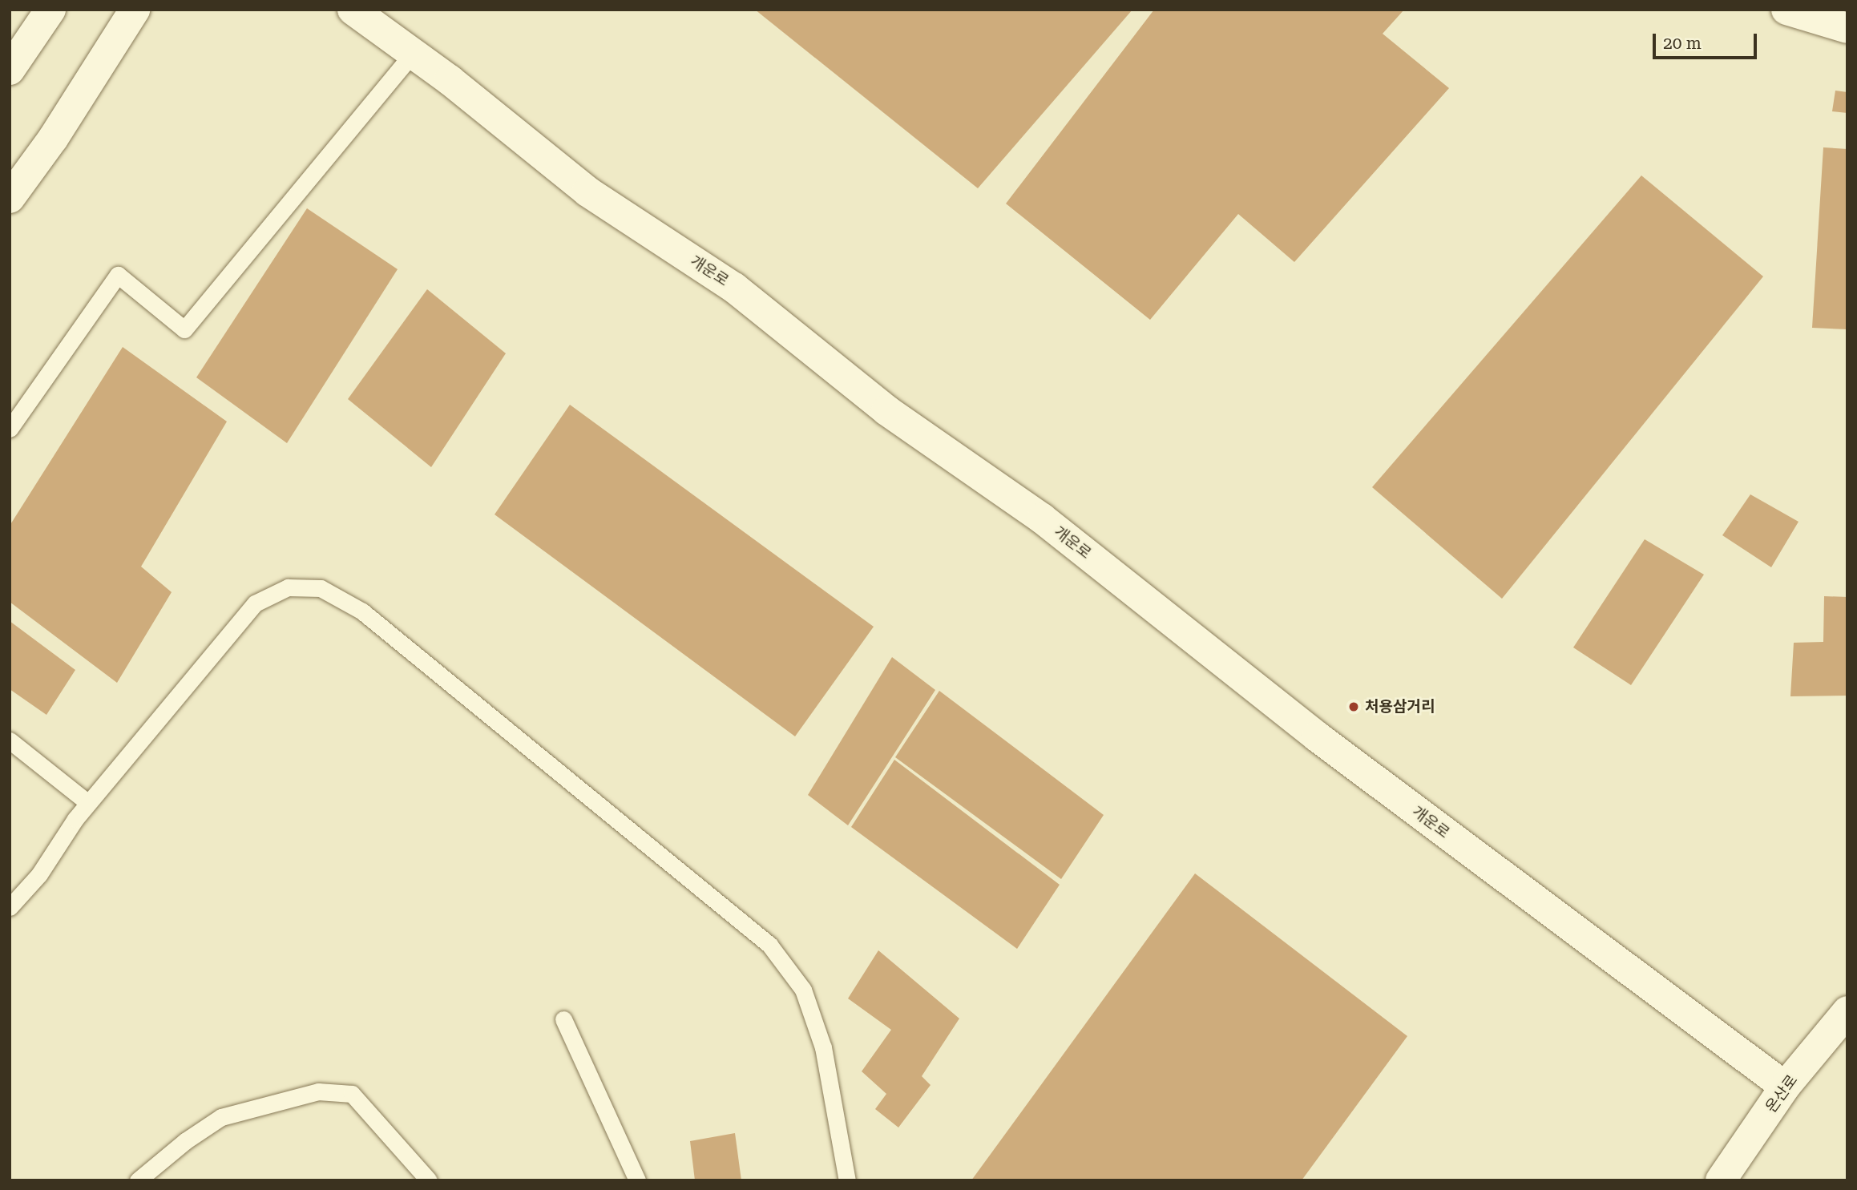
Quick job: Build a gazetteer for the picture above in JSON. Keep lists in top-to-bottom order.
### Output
{
  "streets": {
    "main road": ["개운로", "온산로"]
  },
  "crossings": [
    ["개운로", "온산로"]
  ],
  "places": ["처용삼거리"],
  "scale_bar": "20 m"
}
